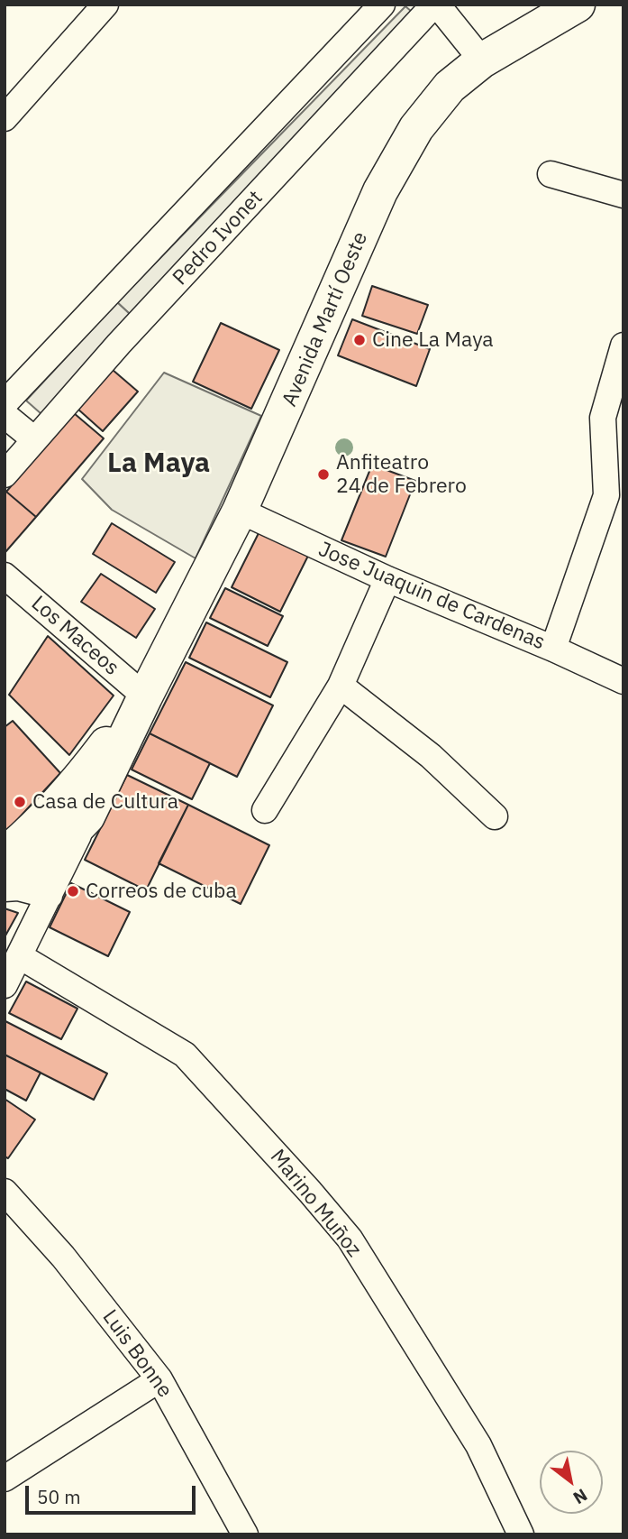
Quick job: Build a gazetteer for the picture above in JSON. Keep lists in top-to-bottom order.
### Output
{
  "streets": {
    "highway": ["Avenida Martí Oeste"],
    "street": [
      "Pedro Ivonet",
      "Jose Juaquin de Cardenas",
      "Los Maceos",
      "Marino Muñoz",
      "Luis Bonne"
    ]
  },
  "crossings": [
    ["Avenida Martí Oeste", "Jose Juaquin de Cardenas"],
    ["Avenida Martí Oeste", "Los Maceos"]
  ],
  "districts": ["La Maya"],
  "places": [
    "Cine La Maya",
    "Anfiteatro 24 de Febrero",
    "Casa de Cultura",
    "Correos de cuba"
  ],
  "scale_bar": "50 m",
  "north": "bottom right"
}
